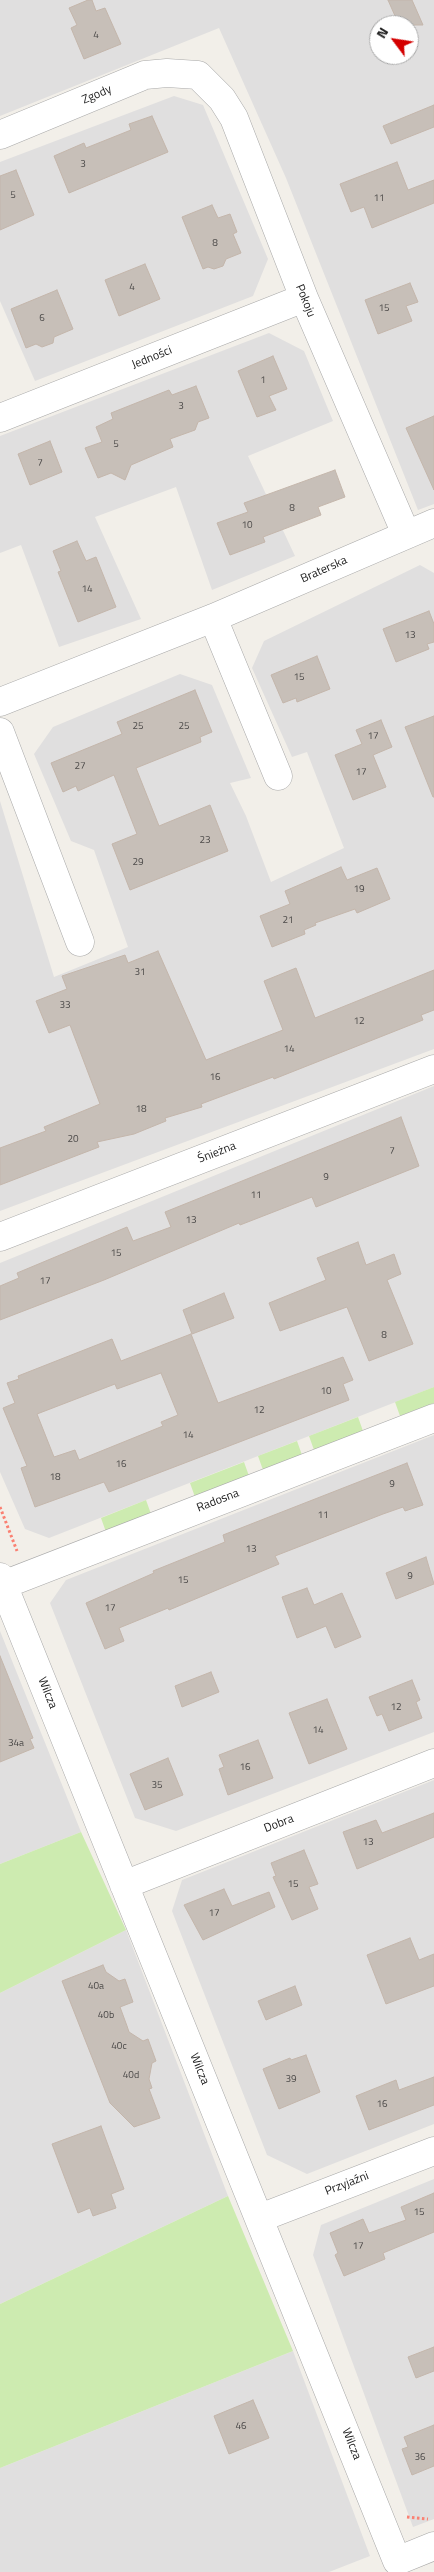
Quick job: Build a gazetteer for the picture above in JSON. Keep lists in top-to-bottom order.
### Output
{
  "streets": {
    "street": [
      "Zgody",
      "Pokoju",
      "Jedności",
      "Braterska",
      "Śnieżna",
      "Radosna",
      "Wilcza",
      "Dobra",
      "Przyjaźni"
    ]
  },
  "crossings": [
    ["Zgody", "Pokoju"],
    ["Pokoju", "Jedności"],
    ["Pokoju", "Braterska"],
    ["Radosna", "Wilcza"],
    ["Wilcza", "Dobra"],
    ["Wilcza", "Przyjaźni"]
  ],
  "house_numbers": [
    "4",
    "3",
    "5",
    "11",
    "8",
    "4",
    "15",
    "6",
    "1",
    "3",
    "5",
    "7",
    "8",
    "10",
    "14",
    "13",
    "15",
    "25",
    "25",
    "17",
    "27",
    "17",
    "23",
    "29",
    "19",
    "21",
    "31",
    "33",
    "12",
    "14",
    "16",
    "18",
    "20",
    "7",
    "9",
    "11",
    "13",
    "15",
    "17",
    "8",
    "10",
    "12",
    "14",
    "16",
    "18",
    "9",
    "11",
    "13",
    "9",
    "15",
    "17",
    "12",
    "14",
    "34a",
    "16",
    "35",
    "13",
    "15",
    "17",
    "40a",
    "40b",
    "40c",
    "40d",
    "39",
    "16",
    "15",
    "17",
    "46",
    "36"
  ],
  "north": "top left"
}
